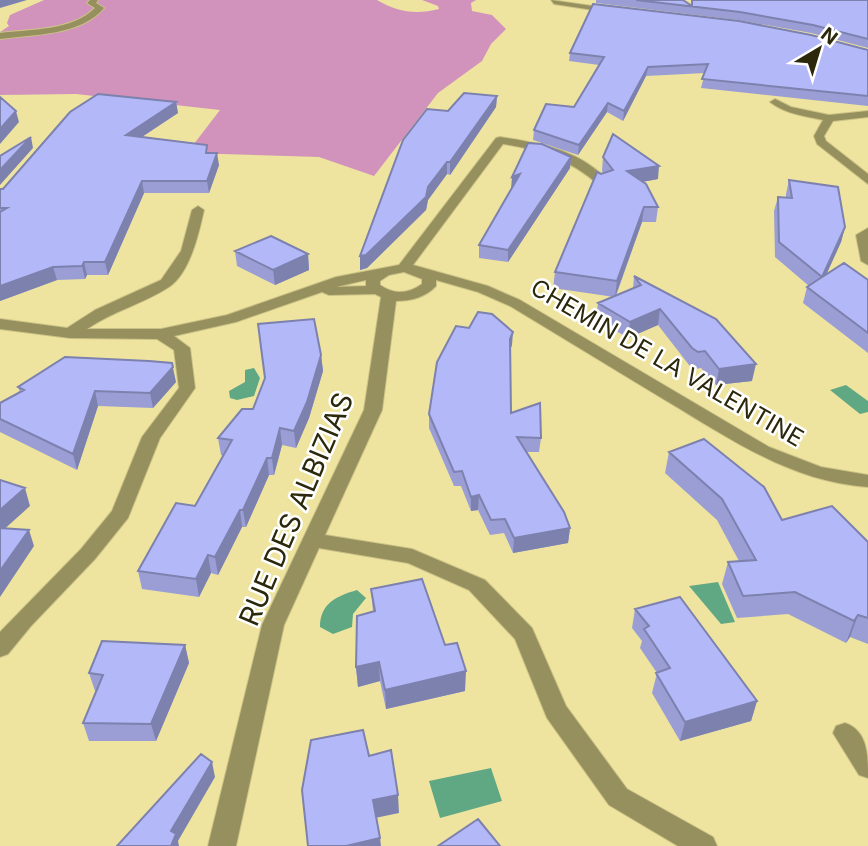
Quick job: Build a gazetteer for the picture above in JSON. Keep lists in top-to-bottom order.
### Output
{
  "streets": {
    "street": ["CHEMIN DE LA VALENTINE", "RUE DES ALBIZIAS"]
  },
  "north": "top right"
}
